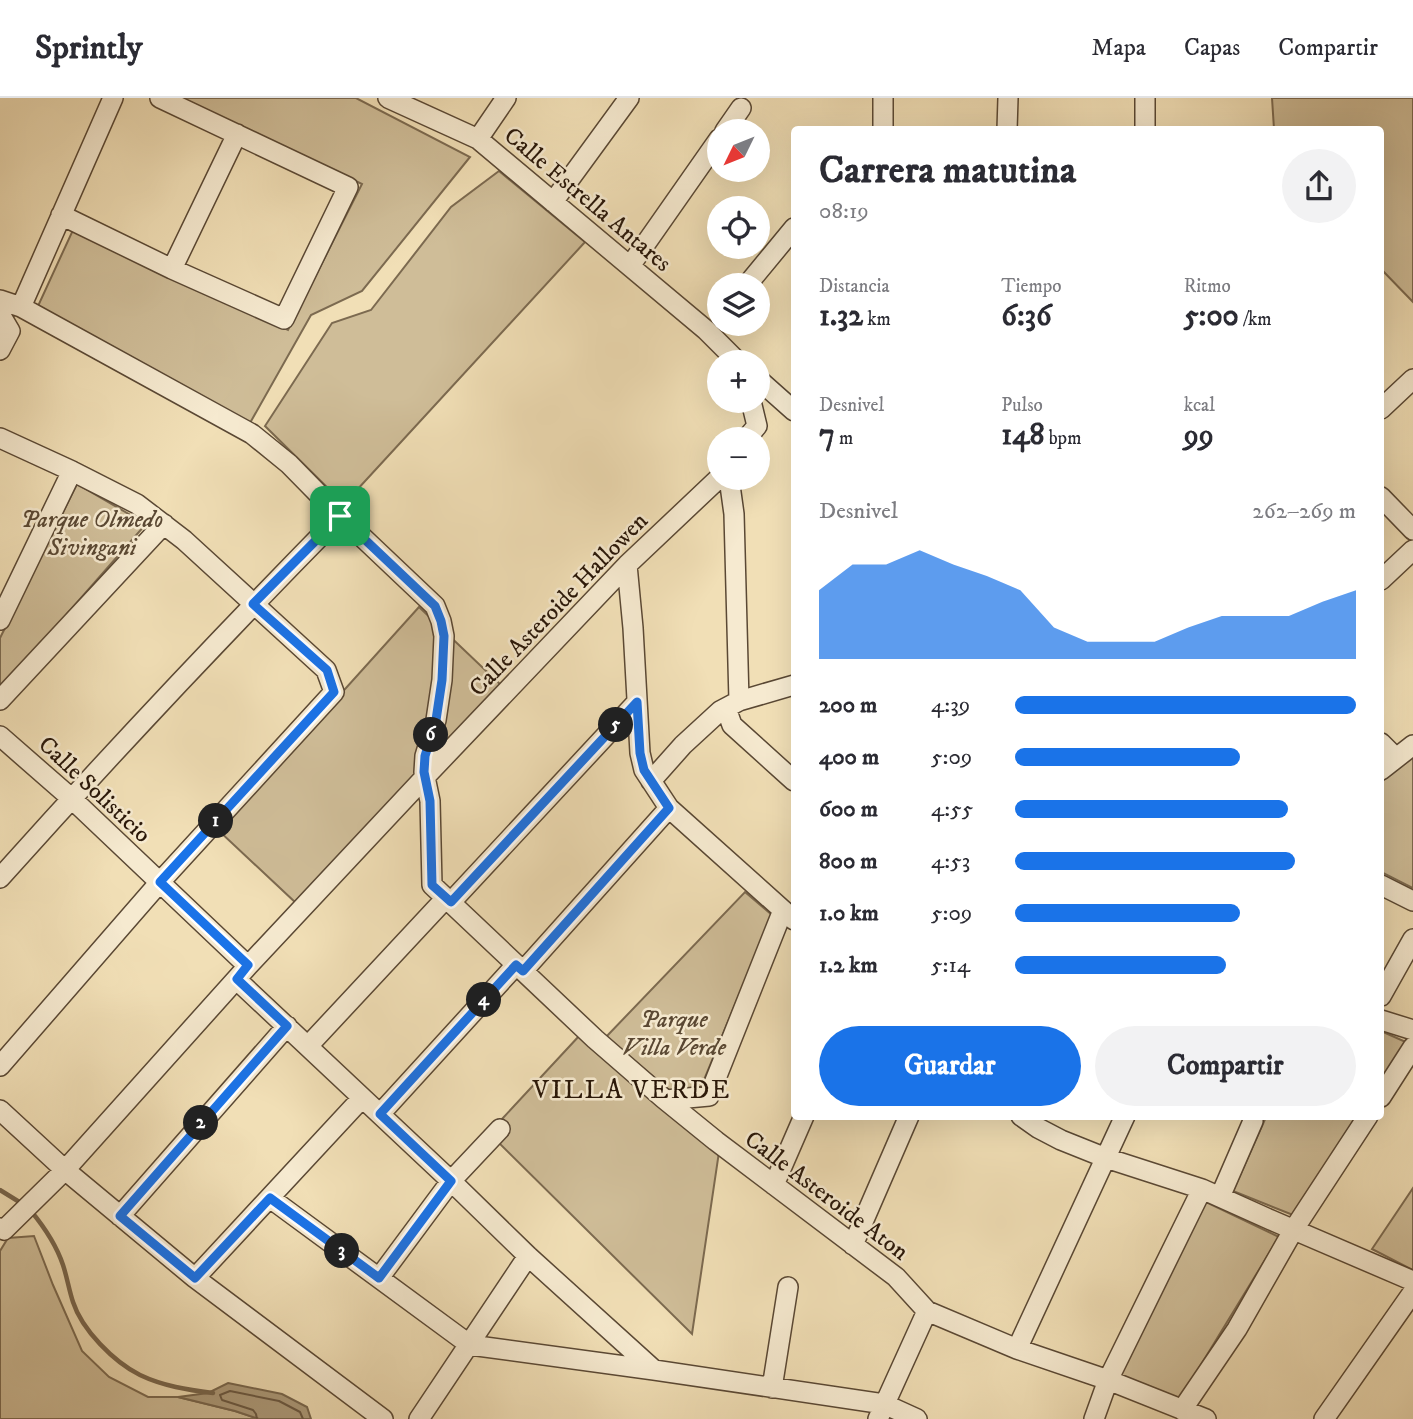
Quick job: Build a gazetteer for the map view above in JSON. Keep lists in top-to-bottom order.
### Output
{
  "streets": {
    "street": [
      "Calle Estrella Antares",
      "Calle Asteroide Hallowen",
      "Calle Solisticio",
      "Calle Asteroide Aton"
    ]
  },
  "crossings": [
    ["Calle Asteroide Hallowen", "Calle Solisticio"],
    ["Calle Asteroide Hallowen", "Calle Asteroide Aton"]
  ],
  "districts": ["VILLA VERDE"],
  "parks": ["Parque Olmedo Sivingani", "Parque Villa Verde"],
  "north": "bottom left",
  "page": {
    "header": "Sprintly",
    "nav": ["Mapa", "Capas", "Compartir"],
    "map_buttons": ["+", "−"],
    "heading": ["Carrera matutina", "08:19"],
    "stats": [
      ["Distancia", "1.32 km"],
      ["Tiempo", "6:36"],
      ["Ritmo", "5:00 /km"],
      ["Desnivel", "7 m"],
      ["Pulso", "148 bpm"],
      ["kcal", "99"]
    ],
    "chart": ["Desnivel", "262–269 m"],
    "list": [
      {
        "name": "200 m",
        "note": "4:39"
      },
      {
        "name": "400 m",
        "note": "5:09"
      },
      {
        "name": "600 m",
        "note": "4:55"
      },
      {
        "name": "800 m",
        "note": "4:53"
      },
      {
        "name": "1.0 km",
        "note": "5:09"
      },
      {
        "name": "1.2 km",
        "note": "5:14"
      }
    ],
    "pins": [
      "5",
      "6",
      "1",
      "4",
      "2",
      "3"
    ],
    "buttons": ["Guardar", "Compartir"]
  }
}
